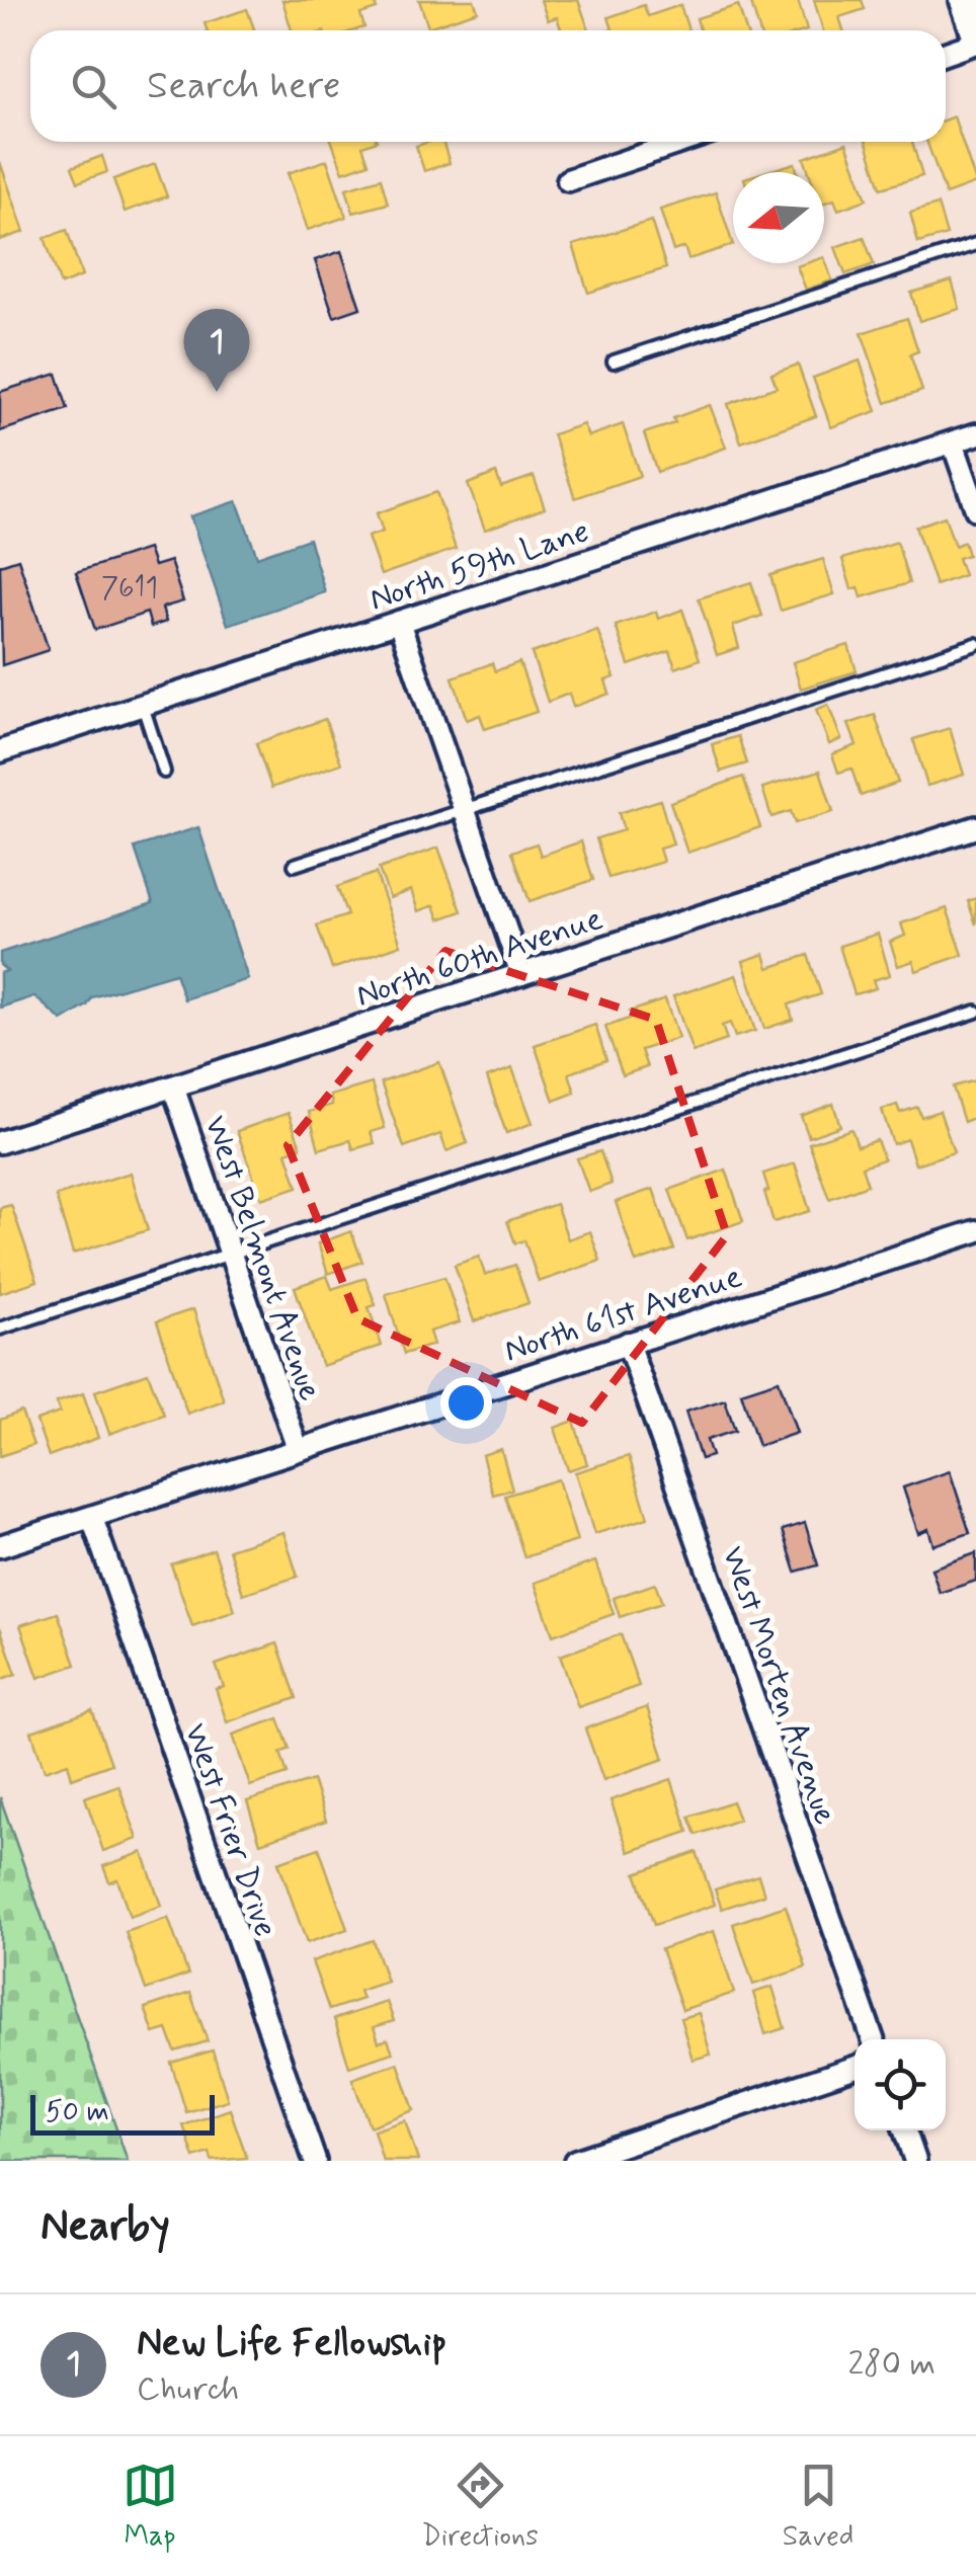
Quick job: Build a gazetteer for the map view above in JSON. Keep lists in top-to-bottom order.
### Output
{
  "streets": {
    "street": [
      "North 59th Lane",
      "North 60th Avenue",
      "West Belmont Avenue",
      "North 61st Avenue",
      "West Morten Avenue",
      "West Frier Drive"
    ]
  },
  "crossings": [
    ["North 60th Avenue", "West Belmont Avenue"],
    ["West Belmont Avenue", "North 61st Avenue"],
    ["North 61st Avenue", "West Morten Avenue"],
    ["North 61st Avenue", "West Frier Drive"]
  ],
  "house_numbers": ["7611"],
  "scale_bar": "50 m",
  "north": "left",
  "page": {
    "search": "Search here",
    "pins": "1",
    "scale": "50 m",
    "heading": "Nearby",
    "list": [
      {
        "mark": "1",
        "name": "New Life Fellowship",
        "note": "Church",
        "value": "280 m"
      }
    ],
    "nav": ["Map", "Directions", "Saved"]
  }
}
